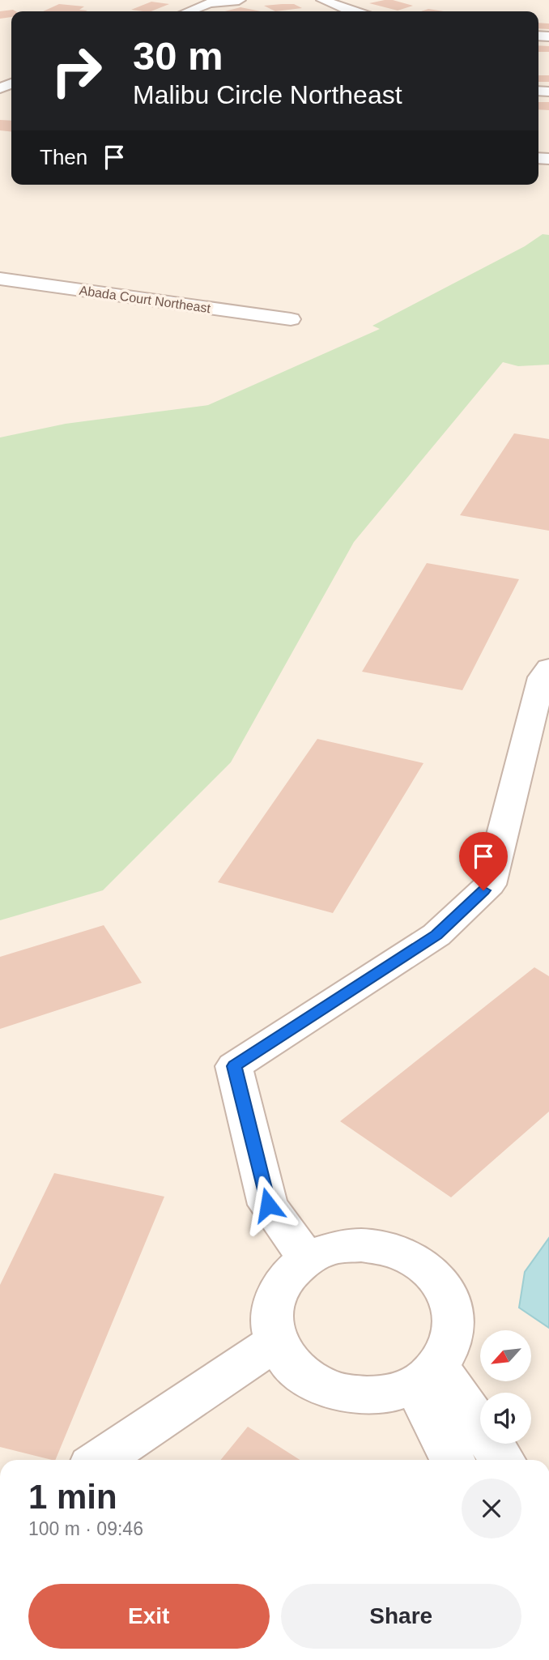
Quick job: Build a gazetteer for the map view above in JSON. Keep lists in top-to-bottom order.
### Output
{
  "streets": {
    "street": ["Abada Court Northeast"]
  },
  "north": "bottom left",
  "page": {
    "turn": ["30 m", "Malibu Circle Northeast"],
    "then": "Then",
    "heading": ["1 min", "100 m · 09:46"],
    "buttons": ["Exit", "Share"]
  }
}
